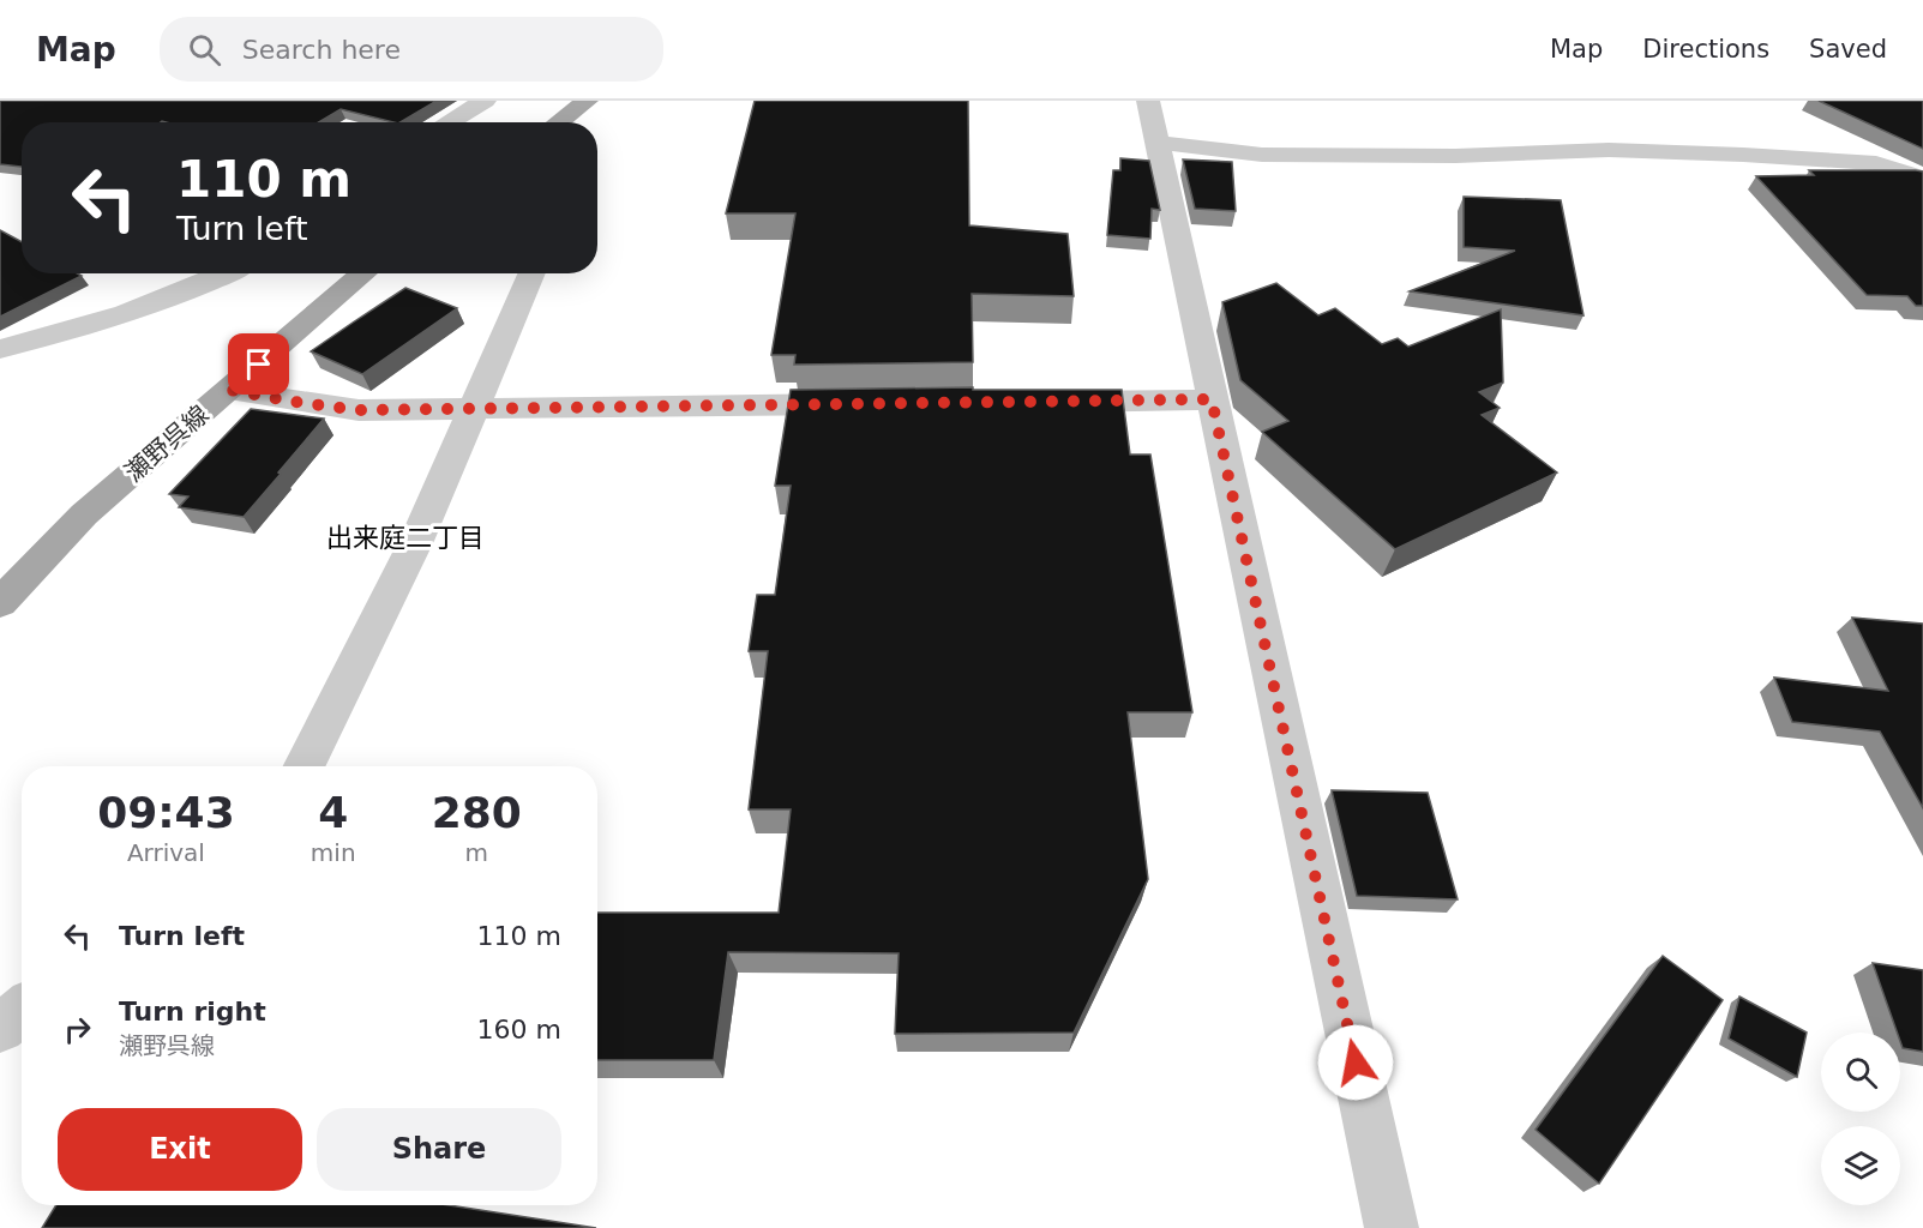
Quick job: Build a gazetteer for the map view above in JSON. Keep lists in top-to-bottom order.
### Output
{
  "streets": {
    "main road": ["瀬野呉線"]
  },
  "districts": ["出来庭二丁目"],
  "page": {
    "header": "Map",
    "search": "Search here",
    "nav": ["Map", "Directions", "Saved"],
    "turn": ["110 m", "Turn left"],
    "eta": [
      "09:43",
      "Arrival",
      "4",
      "min",
      "280",
      "m"
    ],
    "list": [
      {
        "name": "Turn left",
        "value": "110 m"
      },
      {
        "name": "Turn right",
        "note": "瀬野呉線",
        "value": "160 m"
      }
    ],
    "buttons": ["Exit", "Share"]
  }
}
